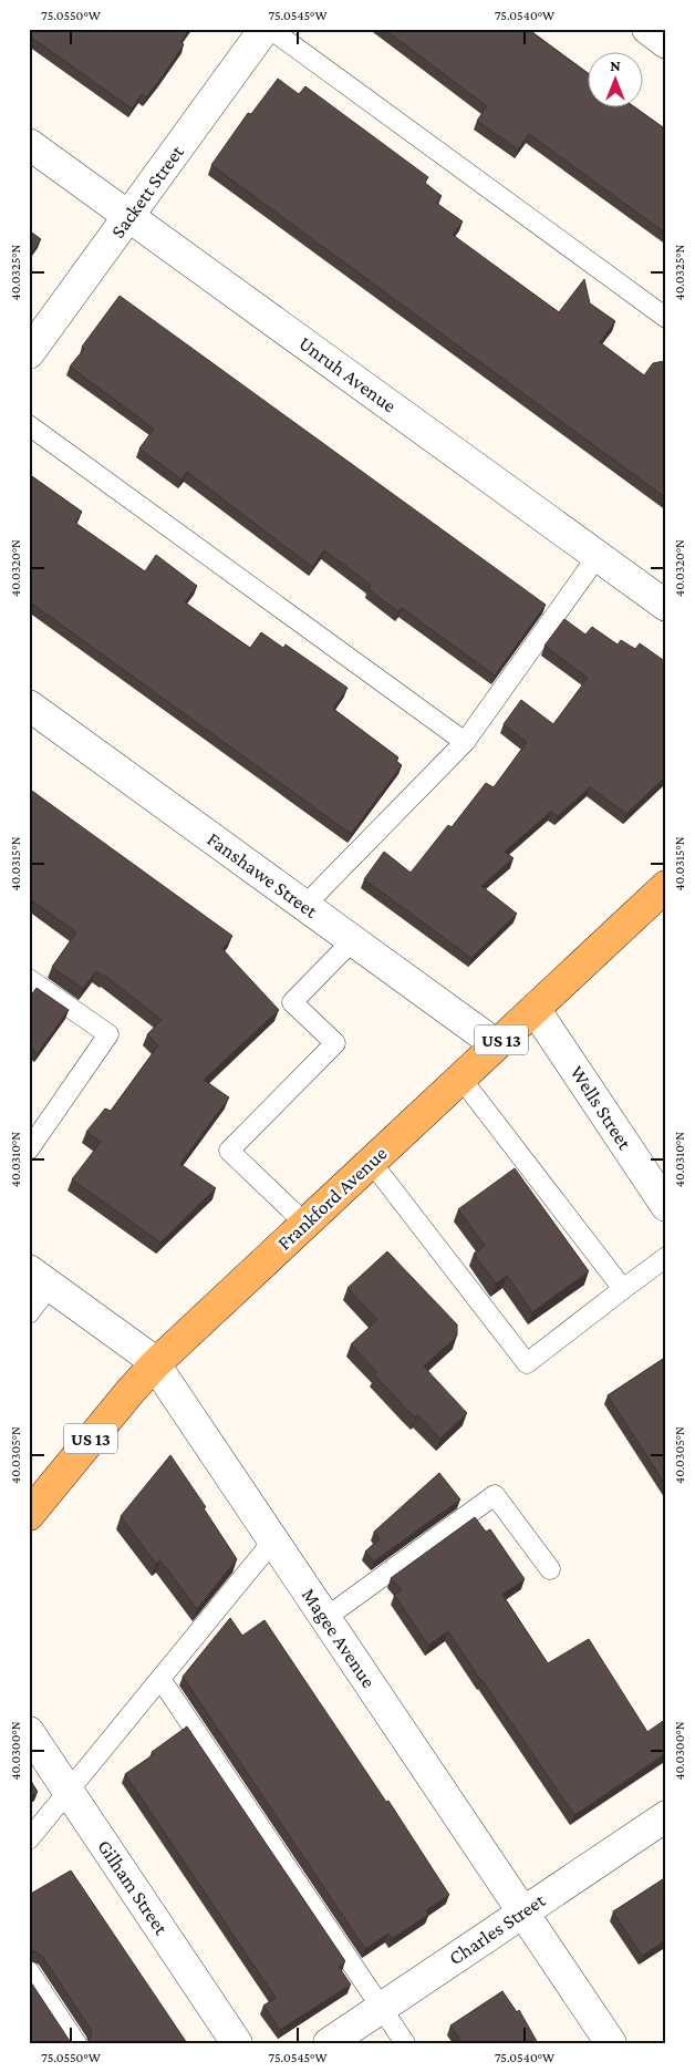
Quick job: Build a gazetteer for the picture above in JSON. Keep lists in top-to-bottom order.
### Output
{
  "streets": {
    "main road": ["US 13", "Frankford Avenue"],
    "street": [
      "Sackett Street",
      "Unruh Avenue",
      "Fanshawe Street",
      "Wells Street",
      "Magee Avenue",
      "Gilham Street",
      "Charles Street"
    ]
  },
  "crossings": [
    ["Sackett Street", "Unruh Avenue"],
    ["Fanshawe Street", "Frankford Avenue"],
    ["Wells Street", "Frankford Avenue"],
    ["Frankford Avenue", "Magee Avenue"],
    ["Magee Avenue", "Charles Street"]
  ],
  "north": "top",
  "coordinates": [
    "75.0550°W",
    "75.0545°W",
    "75.0540°W",
    "40.0325°N",
    "40.0320°N",
    "40.0315°N",
    "40.0310°N",
    "40.0305°N",
    "40.0300°N"
  ]
}
